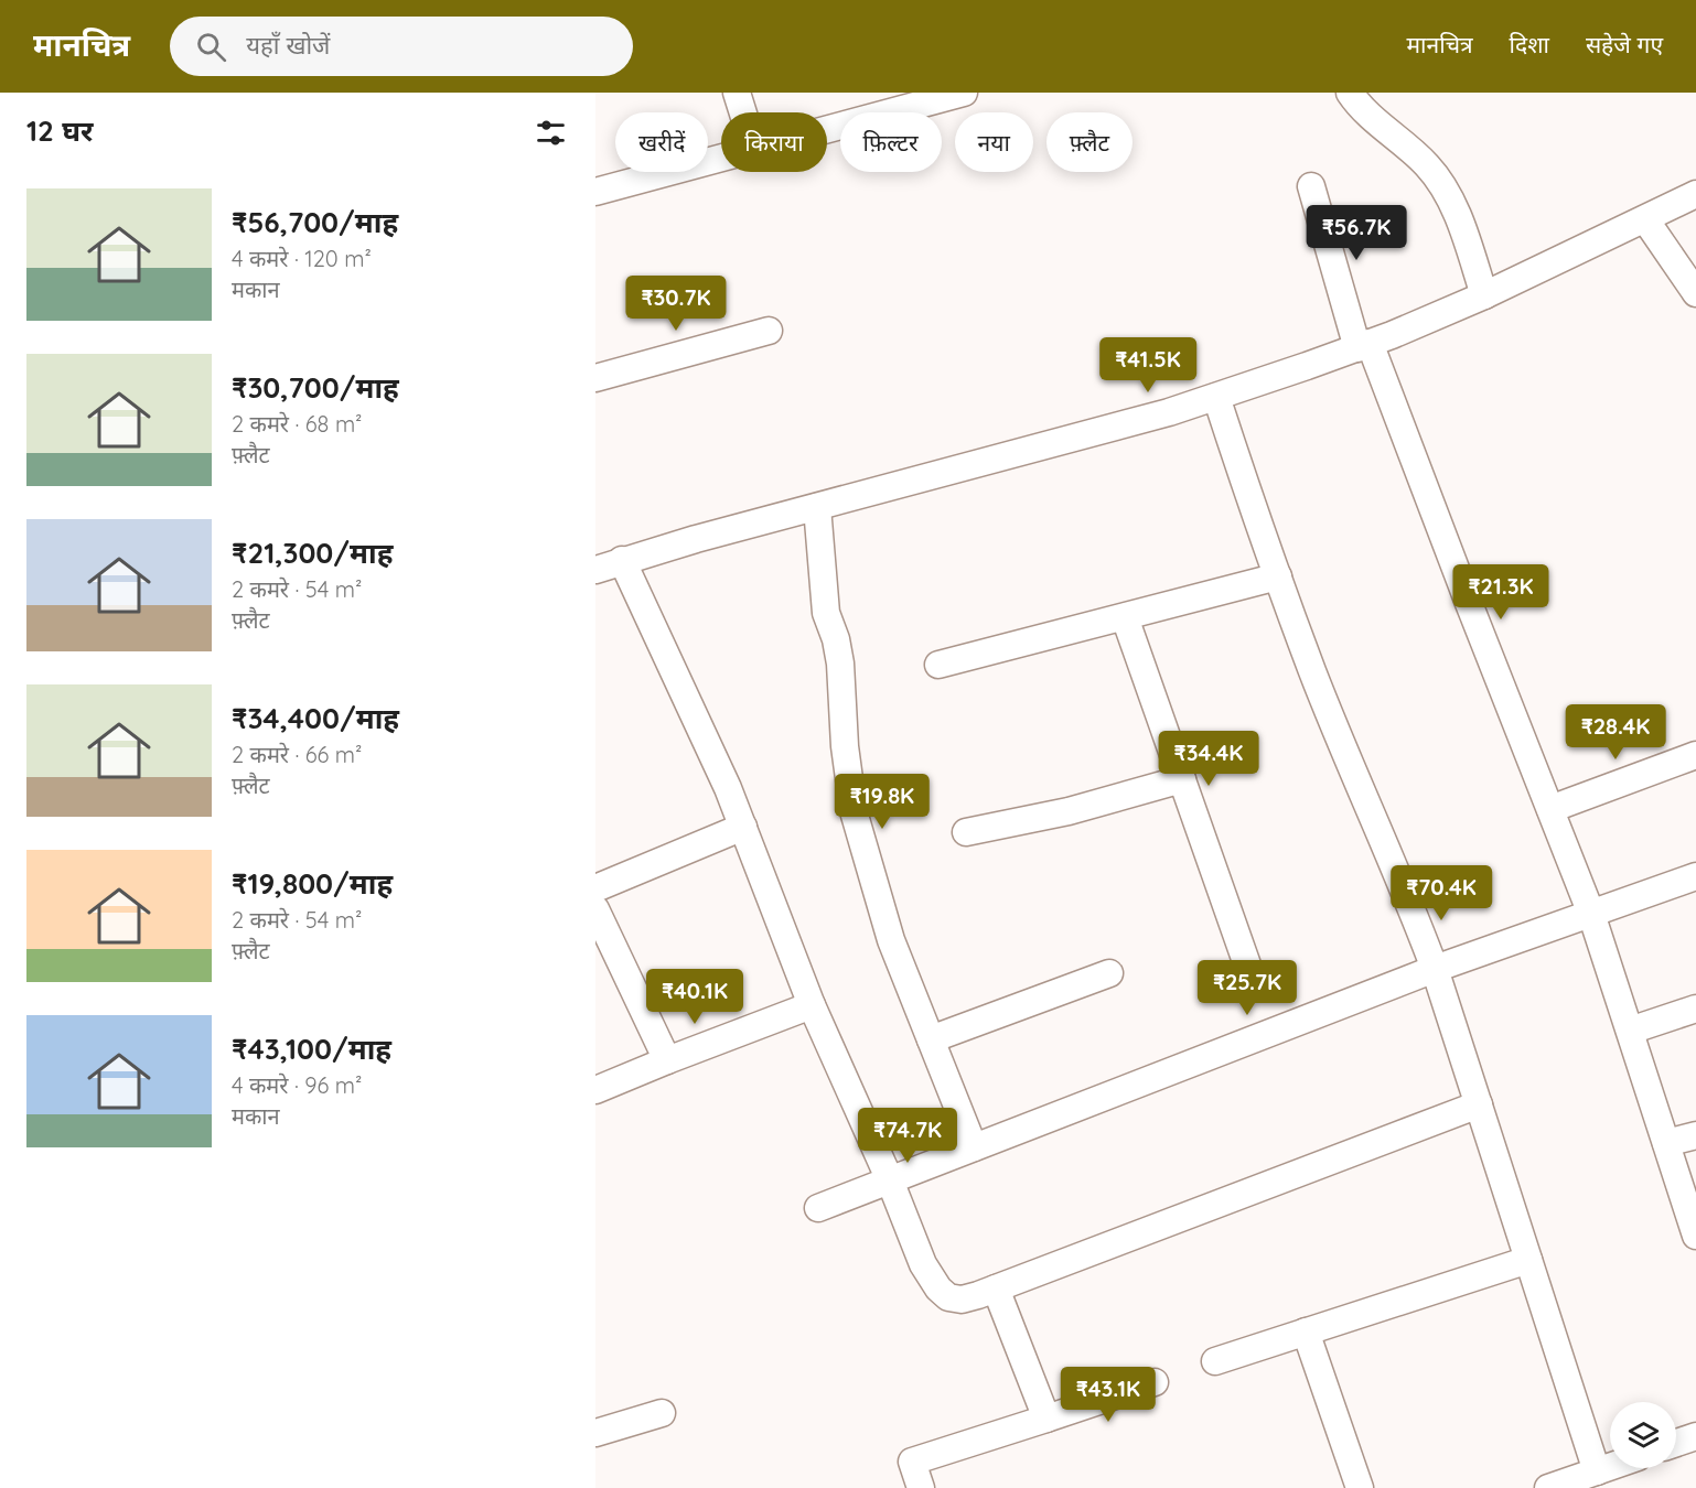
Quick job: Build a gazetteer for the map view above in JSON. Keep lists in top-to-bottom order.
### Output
{
  "page": {
    "header": "मानचित्र",
    "search": "यहाँ खोजें",
    "nav": ["मानचित्र", "दिशा", "सहेजे गए"],
    "heading": "12 घर",
    "chip": [
      "खरीदें",
      "किराया",
      "फ़िल्टर",
      "नया",
      "फ़्लैट"
    ],
    "list": [
      {
        "name": "₹56,700/माह",
        "note": "4 कमरे · 120 m² · मकान"
      },
      {
        "name": "₹30,700/माह",
        "note": "2 कमरे · 68 m² · फ़्लैट"
      },
      {
        "name": "₹21,300/माह",
        "note": "2 कमरे · 54 m² · फ़्लैट"
      },
      {
        "name": "₹34,400/माह",
        "note": "2 कमरे · 66 m² · फ़्लैट"
      },
      {
        "name": "₹19,800/माह",
        "note": "2 कमरे · 54 m² · फ़्लैट"
      },
      {
        "name": "₹43,100/माह",
        "note": "4 कमरे · 96 m² · मकान"
      }
    ],
    "price": [
      "₹56.7K",
      "₹30.7K",
      "₹41.5K",
      "₹21.3K",
      "₹28.4K",
      "₹34.4K",
      "₹19.8K",
      "₹70.4K",
      "₹25.7K",
      "₹40.1K",
      "₹74.7K",
      "₹43.1K"
    ]
  }
}
